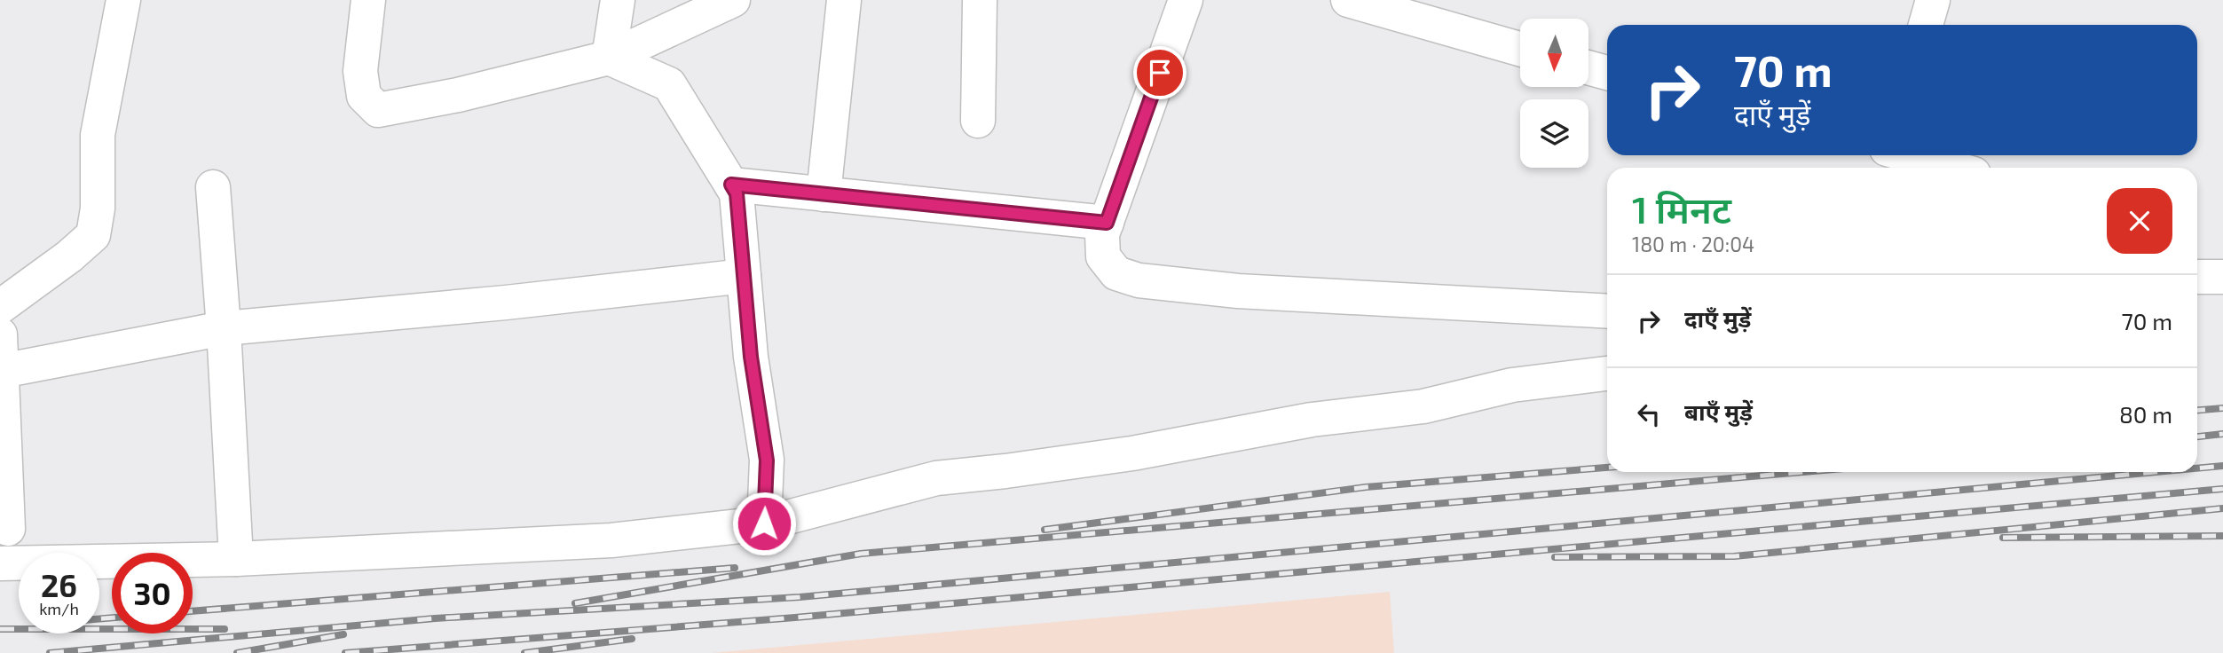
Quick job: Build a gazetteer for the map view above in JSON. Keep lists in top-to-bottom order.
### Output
{
  "north": "bottom",
  "page": {
    "turn": ["70 m", "दाएँ मुड़ें"],
    "heading": ["1 मिनट", "180 m · 20:04"],
    "list": [
      {
        "name": "दाएँ मुड़ें",
        "value": "70 m"
      },
      {
        "name": "बाएँ मुड़ें",
        "value": "80 m"
      }
    ],
    "speed": "26 km/h",
    "limit": "30"
  }
}
